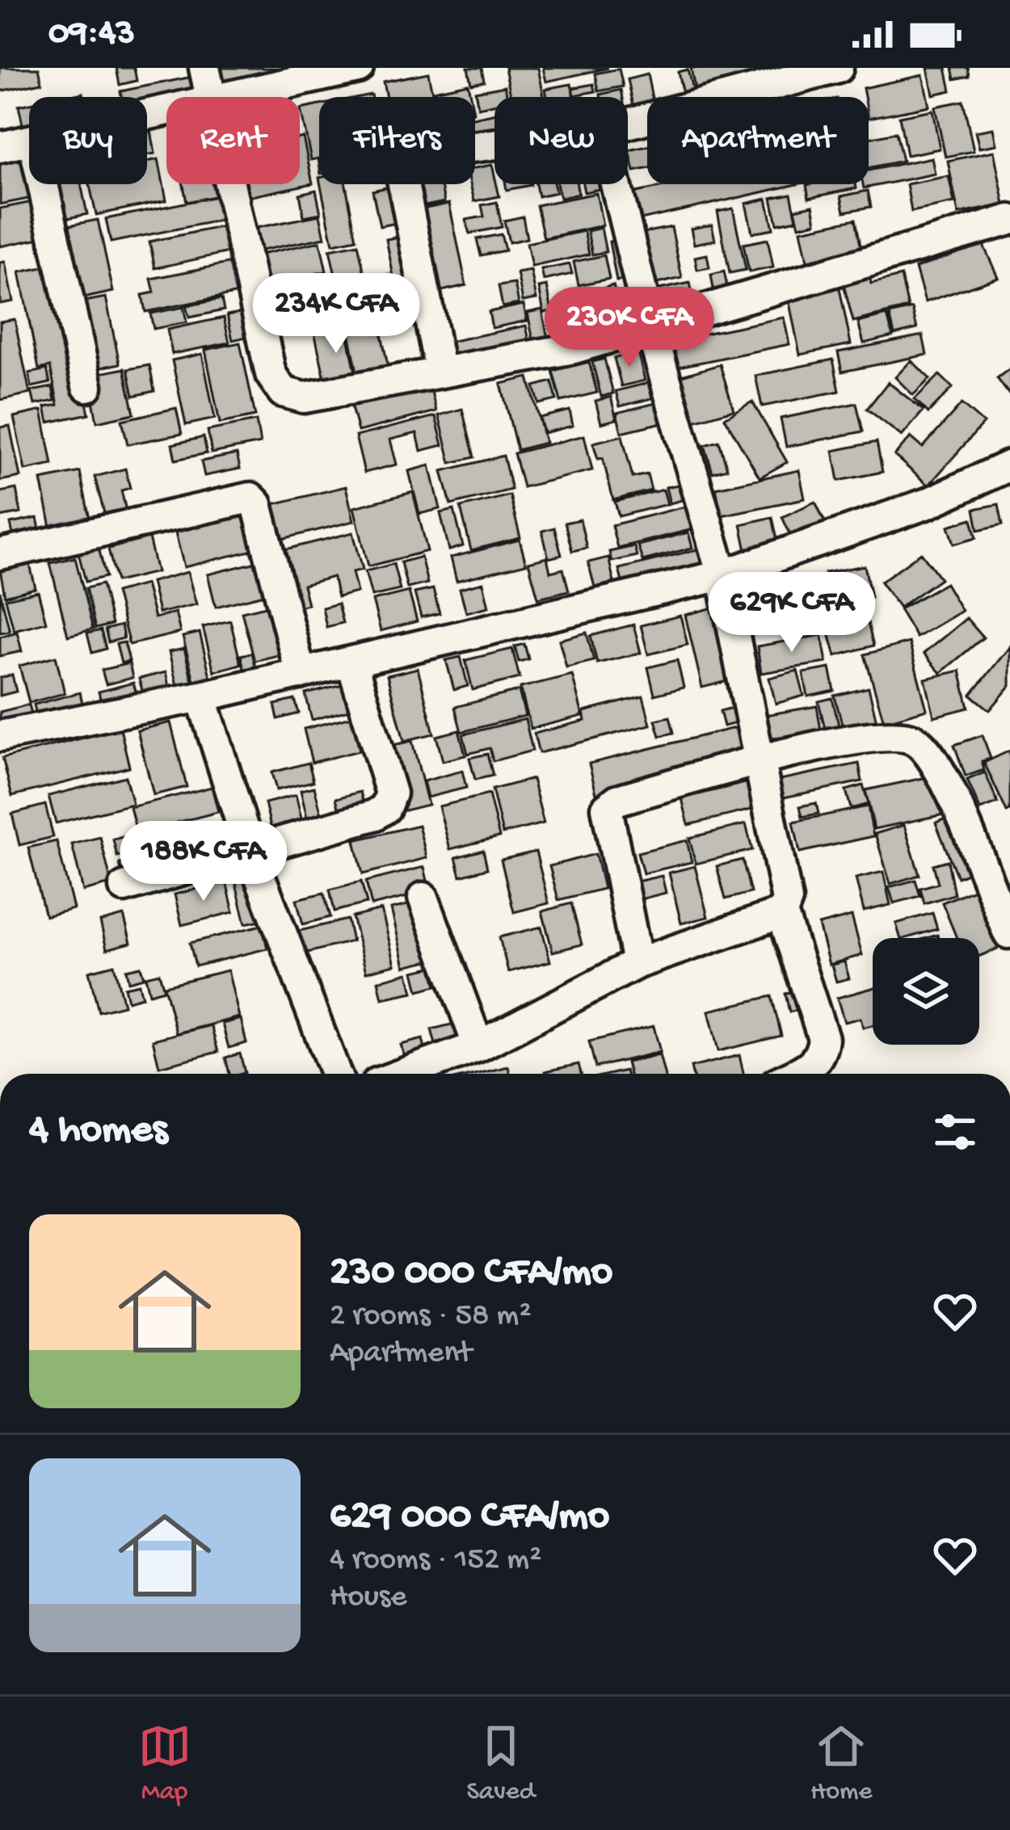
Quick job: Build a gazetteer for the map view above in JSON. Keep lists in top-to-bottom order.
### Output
{
  "page": {
    "status": "09:43",
    "chip": [
      "Buy",
      "Rent",
      "Filters",
      "New",
      "Apartment"
    ],
    "price": [
      "234K CFA",
      "230K CFA",
      "629K CFA",
      "188K CFA"
    ],
    "heading": "4 homes",
    "list": [
      {
        "name": "230 000 CFA/mo",
        "note": "2 rooms · 58 m² · Apartment"
      },
      {
        "name": "629 000 CFA/mo",
        "note": "4 rooms · 152 m² · House"
      }
    ],
    "tabs": ["Map", "Saved", "Home"]
  }
}
